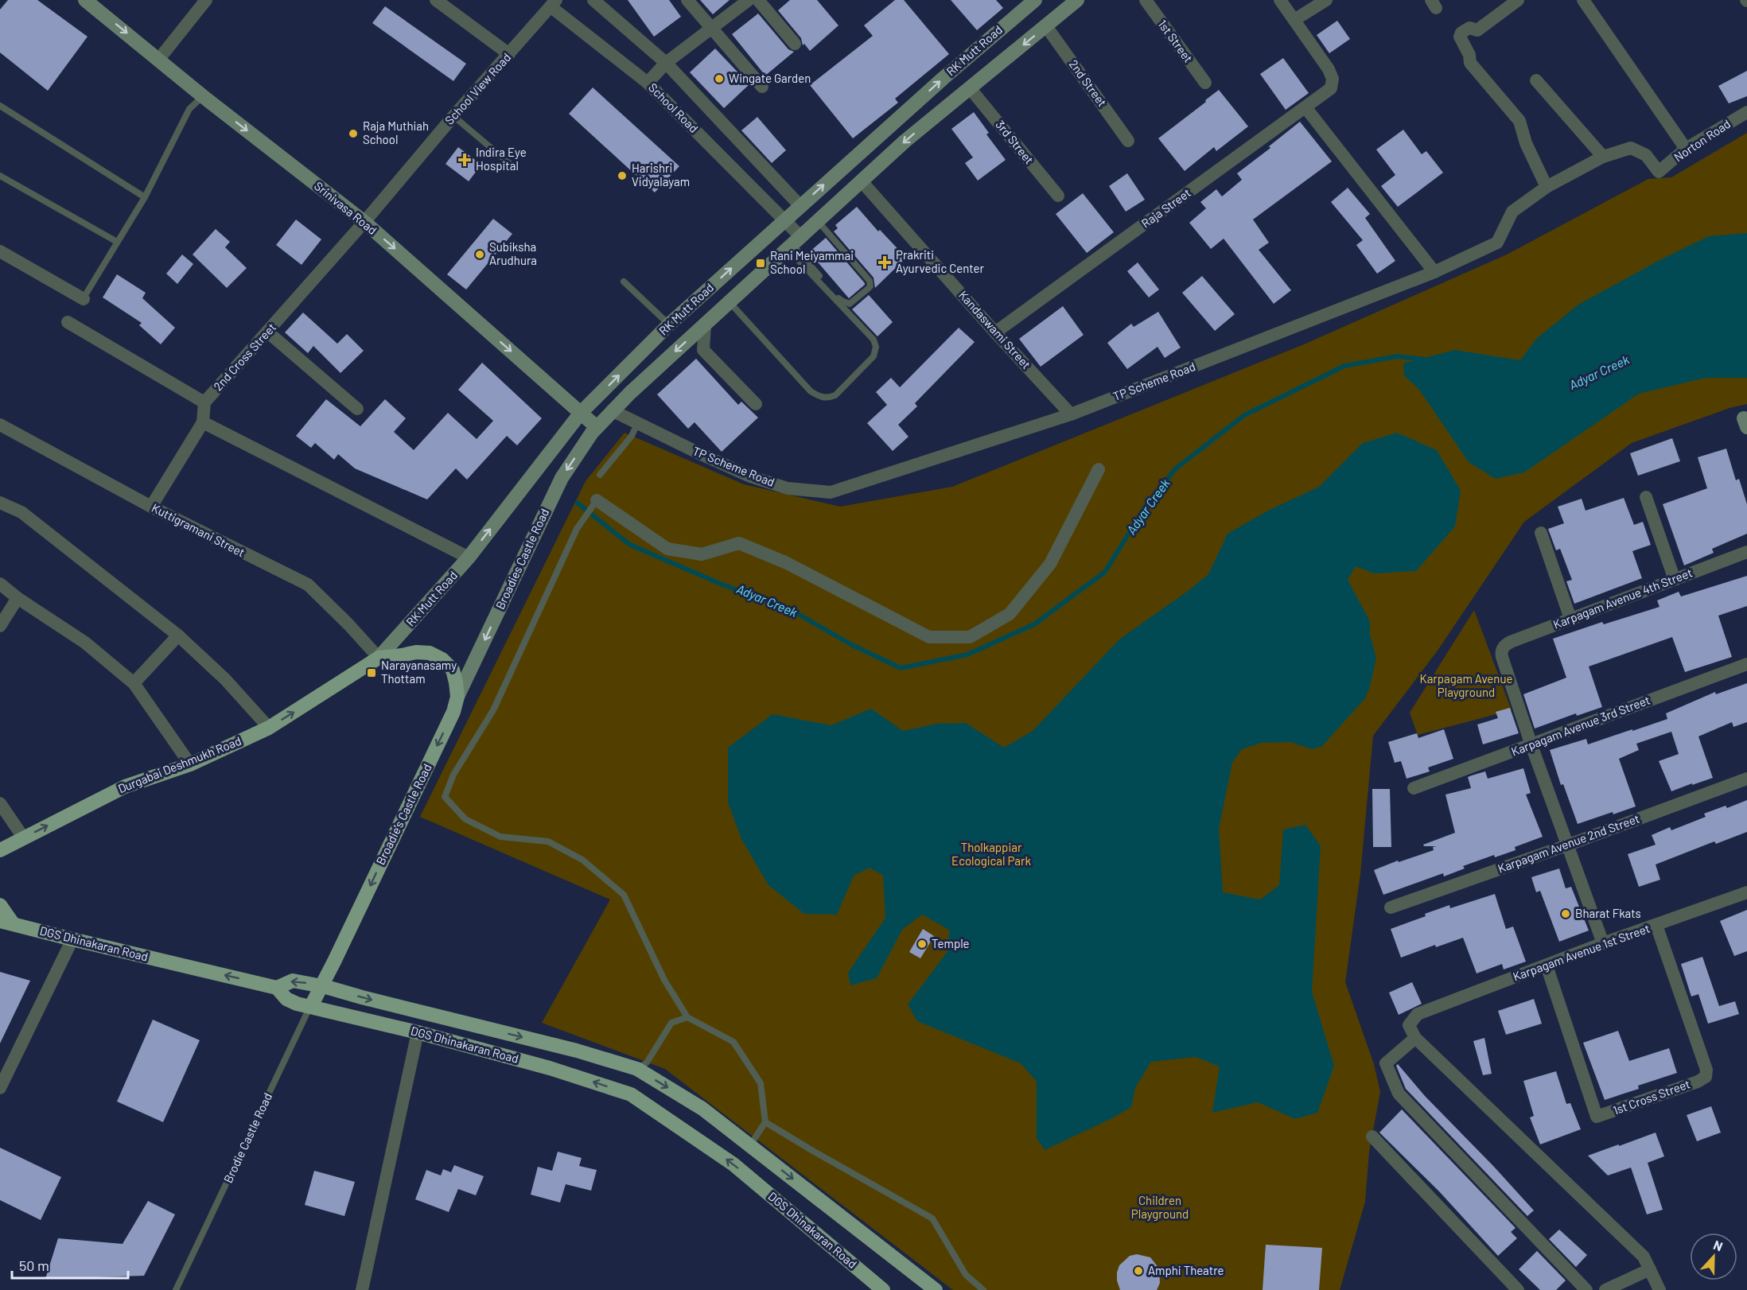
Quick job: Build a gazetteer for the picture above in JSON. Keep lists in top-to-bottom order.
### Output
{
  "streets": {
    "main road": [
      "RK Mutt Road",
      "Srinivasa Road",
      "Broadies Castle Road",
      "Durgabai Deshmukh Road",
      "Broadie's Castle Road",
      "DGS Dhinakaran Road",
      "Brodie Castle Road"
    ],
    "street": [
      "1st Street",
      "2nd Street",
      "School View Road",
      "School Road",
      "Norton Road",
      "3rd Street",
      "Raja Street",
      "Kandaswami Street",
      "2nd Cross Street",
      "TP Scheme Road",
      "Kuttigramani Street",
      "Karpagam Avenue 4th Street",
      "Karpagam Avenue 3rd Street",
      "Karpagam Avenue 2nd Street",
      "Karpagam Avenue 1st Street",
      "1st Cross Street"
    ]
  },
  "crossings": [
    ["RK Mutt Road", "2nd Street"],
    ["RK Mutt Road", "School Road"],
    ["RK Mutt Road", "3rd Street"],
    ["RK Mutt Road", "Srinivasa Road"],
    ["RK Mutt Road", "Kandaswami Street"],
    ["RK Mutt Road", "TP Scheme Road"],
    ["RK Mutt Road", "Kuttigramani Street"],
    ["RK Mutt Road", "Broadies Castle Road"],
    ["RK Mutt Road", "Durgabai Deshmukh Road"],
    ["School View Road", "School Road"],
    ["School View Road", "Srinivasa Road"],
    ["School View Road", "2nd Cross Street"],
    ["Norton Road", "TP Scheme Road"],
    ["Srinivasa Road", "2nd Cross Street"],
    ["Srinivasa Road", "Broadies Castle Road"],
    ["Raja Street", "Kandaswami Street"],
    ["Kandaswami Street", "TP Scheme Road"],
    ["2nd Cross Street", "Kuttigramani Street"],
    ["Kuttigramani Street", "Durgabai Deshmukh Road"],
    ["Broadies Castle Road", "Broadie's Castle Road"],
    ["Karpagam Avenue 4th Street", "Karpagam Avenue 3rd Street"],
    ["Broadie's Castle Road", "DGS Dhinakaran Road"],
    ["Broadie's Castle Road", "Brodie Castle Road"],
    ["DGS Dhinakaran Road", "Brodie Castle Road"],
    ["Karpagam Avenue 1st Street", "1st Cross Street"]
  ],
  "one_way": [
    "Srinivasa Road",
    "Broadies Castle Road",
    "Durgabai Deshmukh Road",
    "Broadie's Castle Road"
  ],
  "water": ["Adyar Creek"],
  "parks": ["Karpagam Avenue Playground", "Tholkappiar Ecological Park", "Children Playground"],
  "places": {
    "other": [
      "Wingate Garden",
      "Raja Muthiah School",
      "Harishri Vidyalayam",
      "Subiksha Arudhura",
      "Bharat Fkats",
      "Temple",
      "Amphi Theatre"
    ],
    "health": ["Indira Eye Hospital", "Prakriti Ayurvedic Center"],
    "transit": ["Rani Meiyammai School", "Narayanasamy Thottam"]
  },
  "scale_bar": "50 m",
  "north": "top"
}
